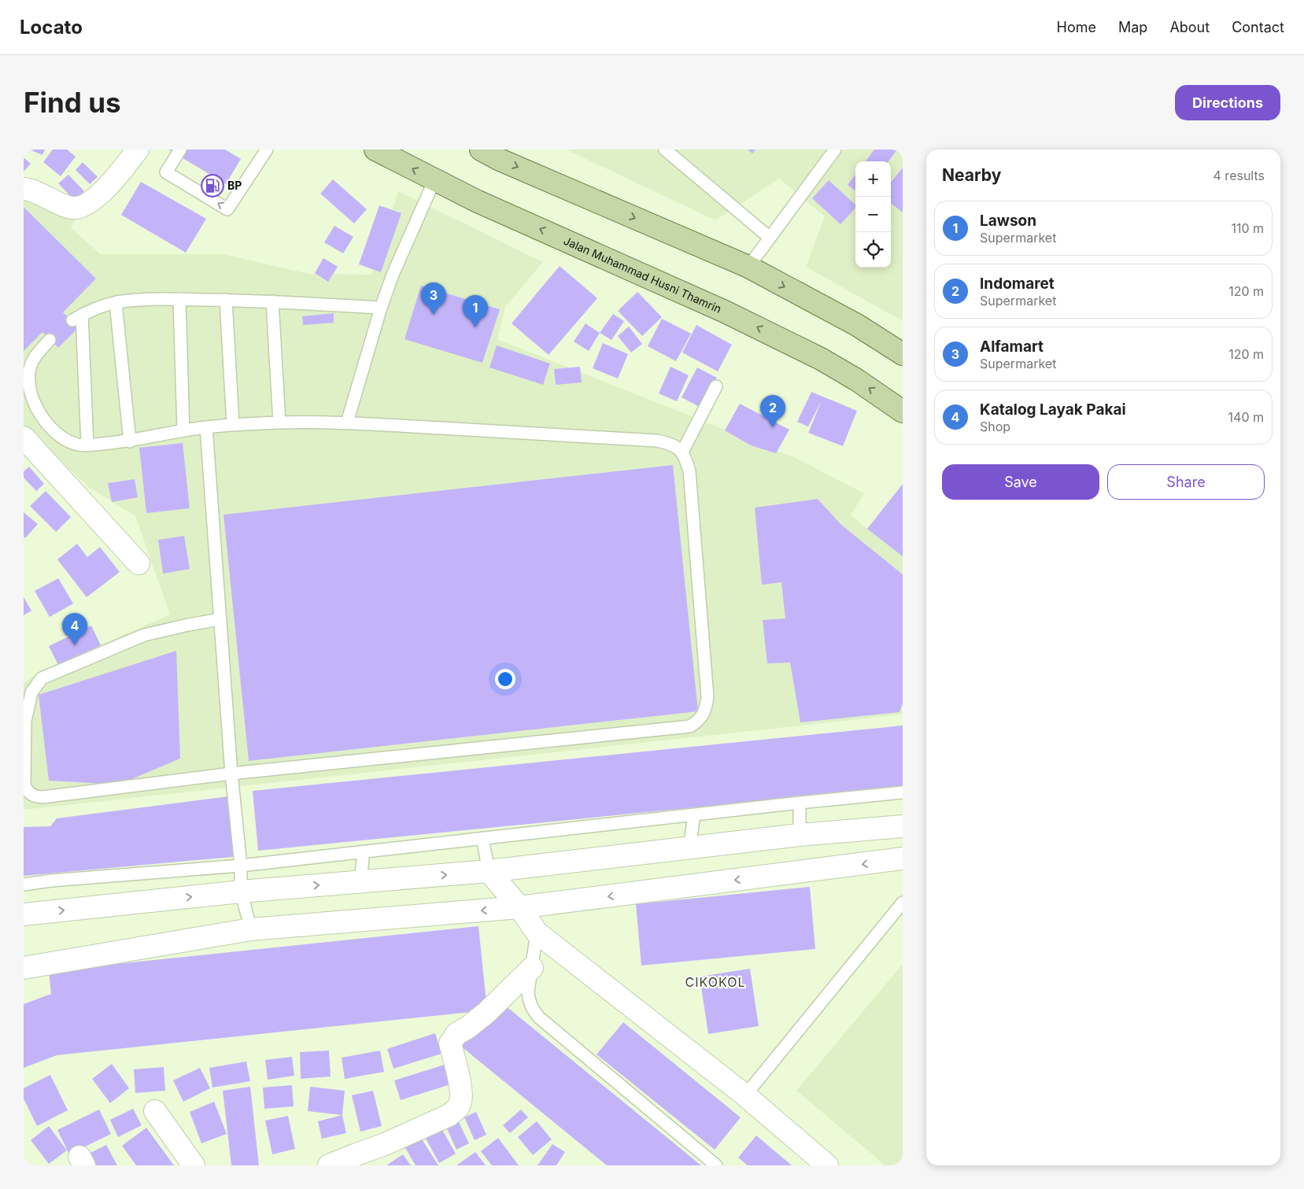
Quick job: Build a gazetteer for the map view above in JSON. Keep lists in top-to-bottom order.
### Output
{
  "streets": {
    "main road": ["Jalan Muhammad Husni Thamrin"]
  },
  "districts": ["CIKOKOL"],
  "places": {
    "fuel station": ["BP"]
  },
  "page": {
    "header": "Locato",
    "nav": [
      "Home",
      "Map",
      "About",
      "Contact"
    ],
    "buttons": [
      "Directions",
      ["Save", "Share"]
    ],
    "title": "Find us",
    "heading": ["Nearby", "4 results"],
    "map_buttons": ["+", "−"],
    "list": [
      {
        "mark": "1",
        "name": "Lawson",
        "note": "Supermarket",
        "value": "110 m"
      },
      {
        "mark": "2",
        "name": "Indomaret",
        "note": "Supermarket",
        "value": "120 m"
      },
      {
        "mark": "3",
        "name": "Alfamart",
        "note": "Supermarket",
        "value": "120 m"
      },
      {
        "mark": "4",
        "name": "Katalog Layak Pakai",
        "note": "Shop",
        "value": "140 m"
      }
    ],
    "pins": [
      "3",
      "1",
      "2",
      "4"
    ]
  }
}
